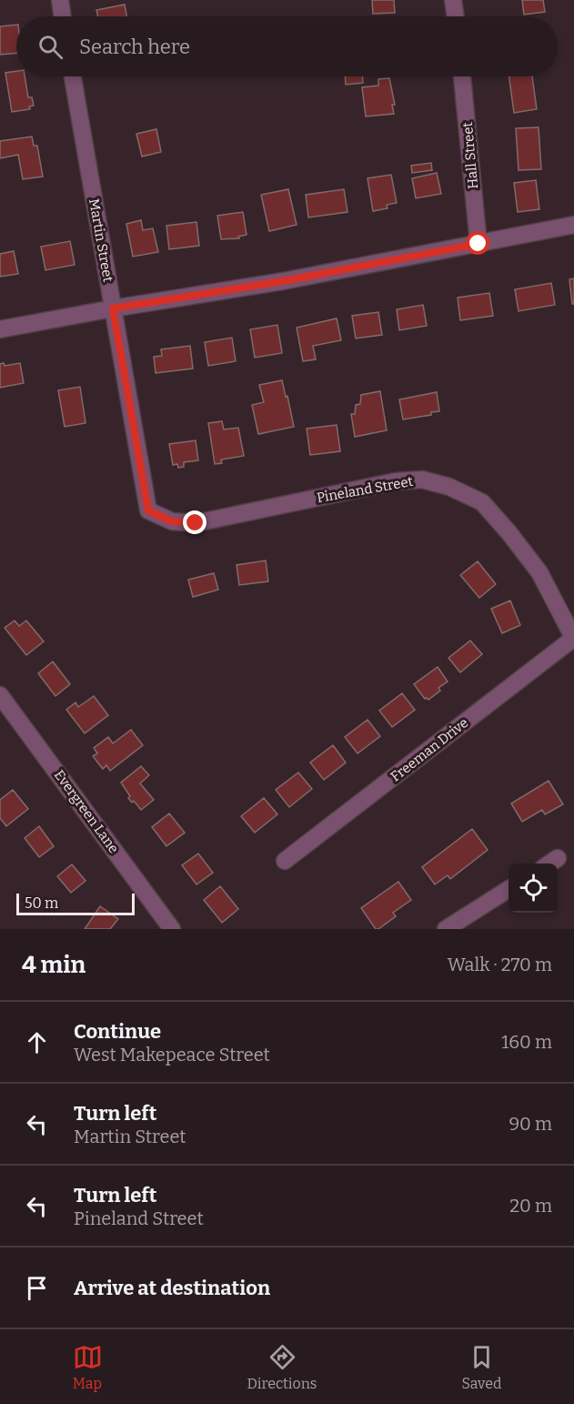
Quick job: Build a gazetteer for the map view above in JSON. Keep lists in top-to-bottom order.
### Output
{
  "streets": {
    "street": [
      "Hall Street",
      "Martin Street",
      "Pineland Street",
      "Freeman Drive",
      "Evergreen Lane"
    ]
  },
  "crossings": [
    ["Martin Street", "Pineland Street"],
    ["Pineland Street", "Freeman Drive"]
  ],
  "scale_bar": "50 m",
  "page": {
    "search": "Search here",
    "scale": "50 m",
    "heading": ["4 min", "Walk · 270 m"],
    "list": [
      ["Continue", "West Makepeace Street", "160 m"],
      ["Turn left", "Martin Street", "90 m"],
      ["Turn left", "Pineland Street", "20 m"],
      "Arrive at destination"
    ],
    "nav": ["Map", "Directions", "Saved"]
  }
}
